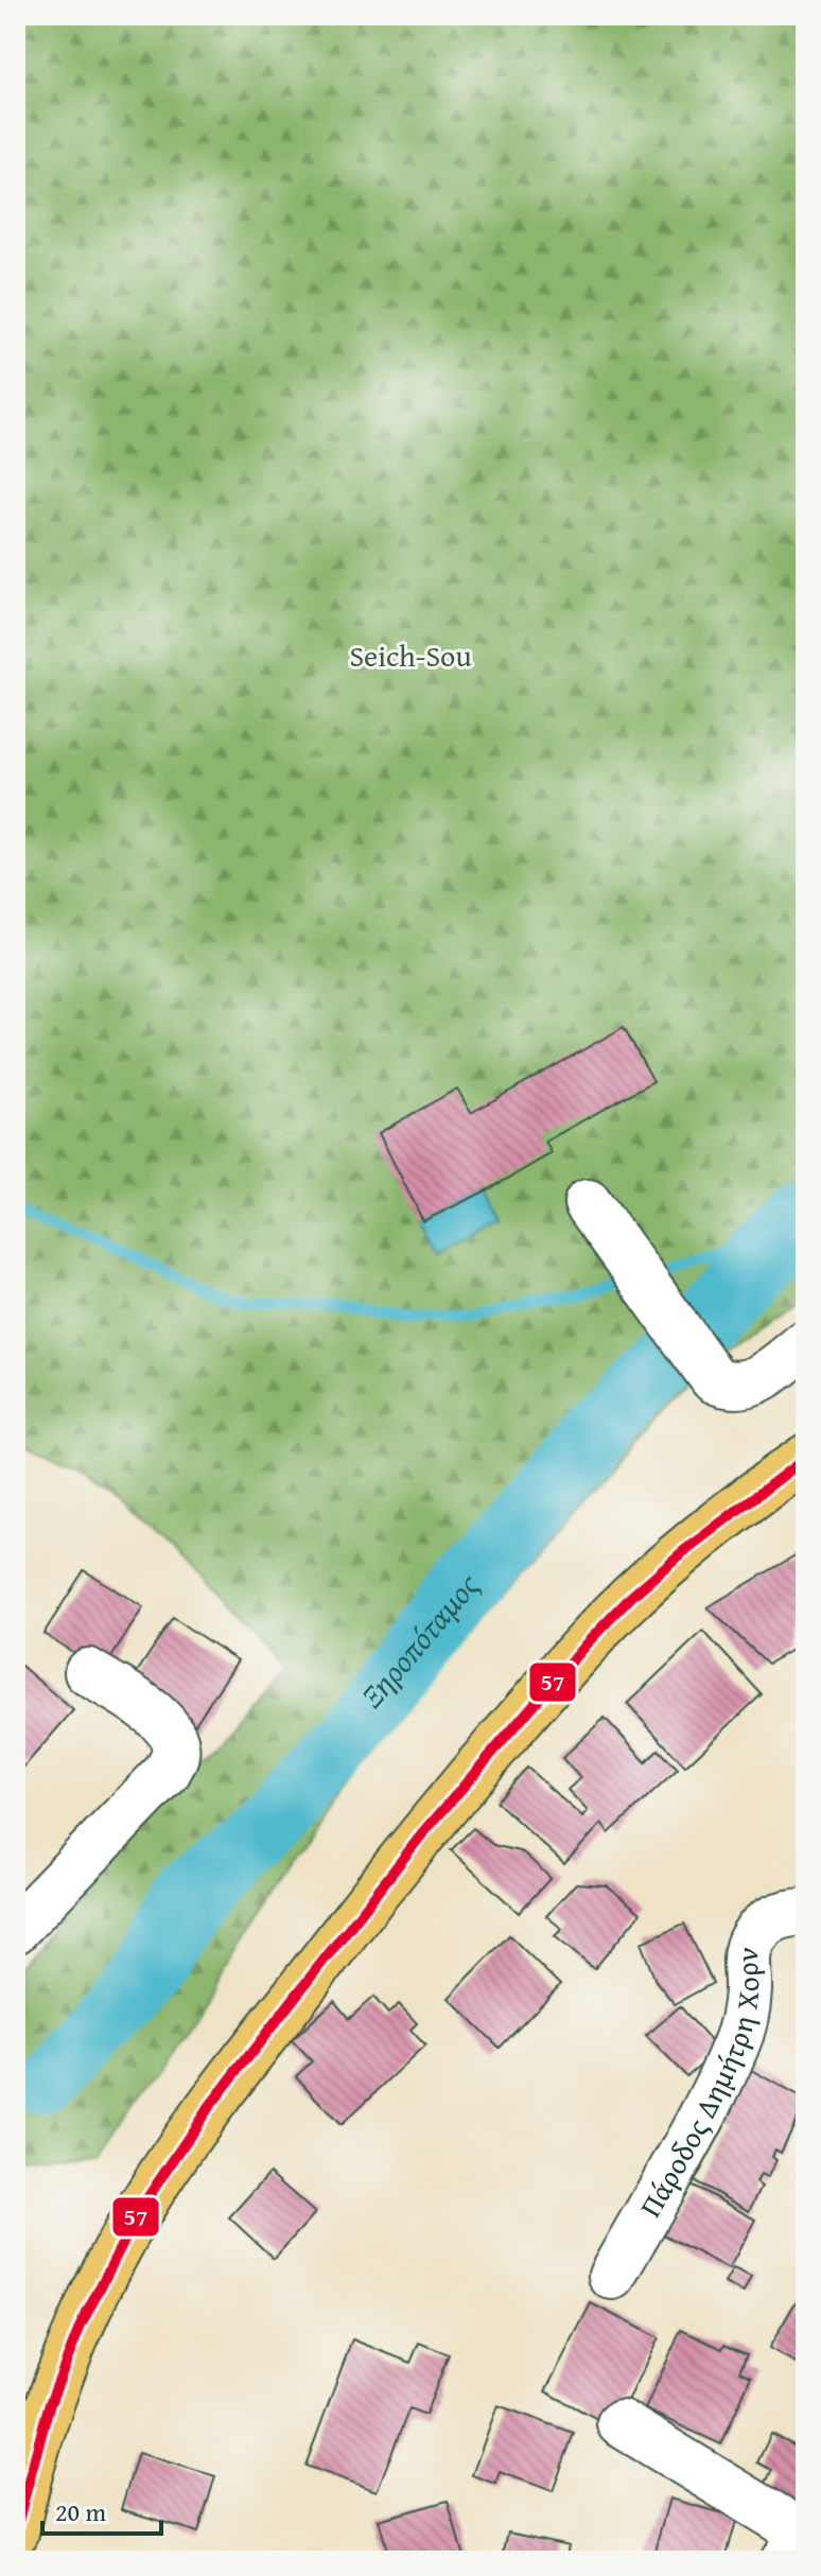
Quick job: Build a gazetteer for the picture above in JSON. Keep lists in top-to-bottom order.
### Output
{
  "streets": {
    "street": ["Πάροδος Δημήτρη Χορν"]
  },
  "water": ["Ξηροπόταμος"],
  "parks": ["Seich-Sou"],
  "lines": ["transit line 57"],
  "scale_bar": "20 m"
}
